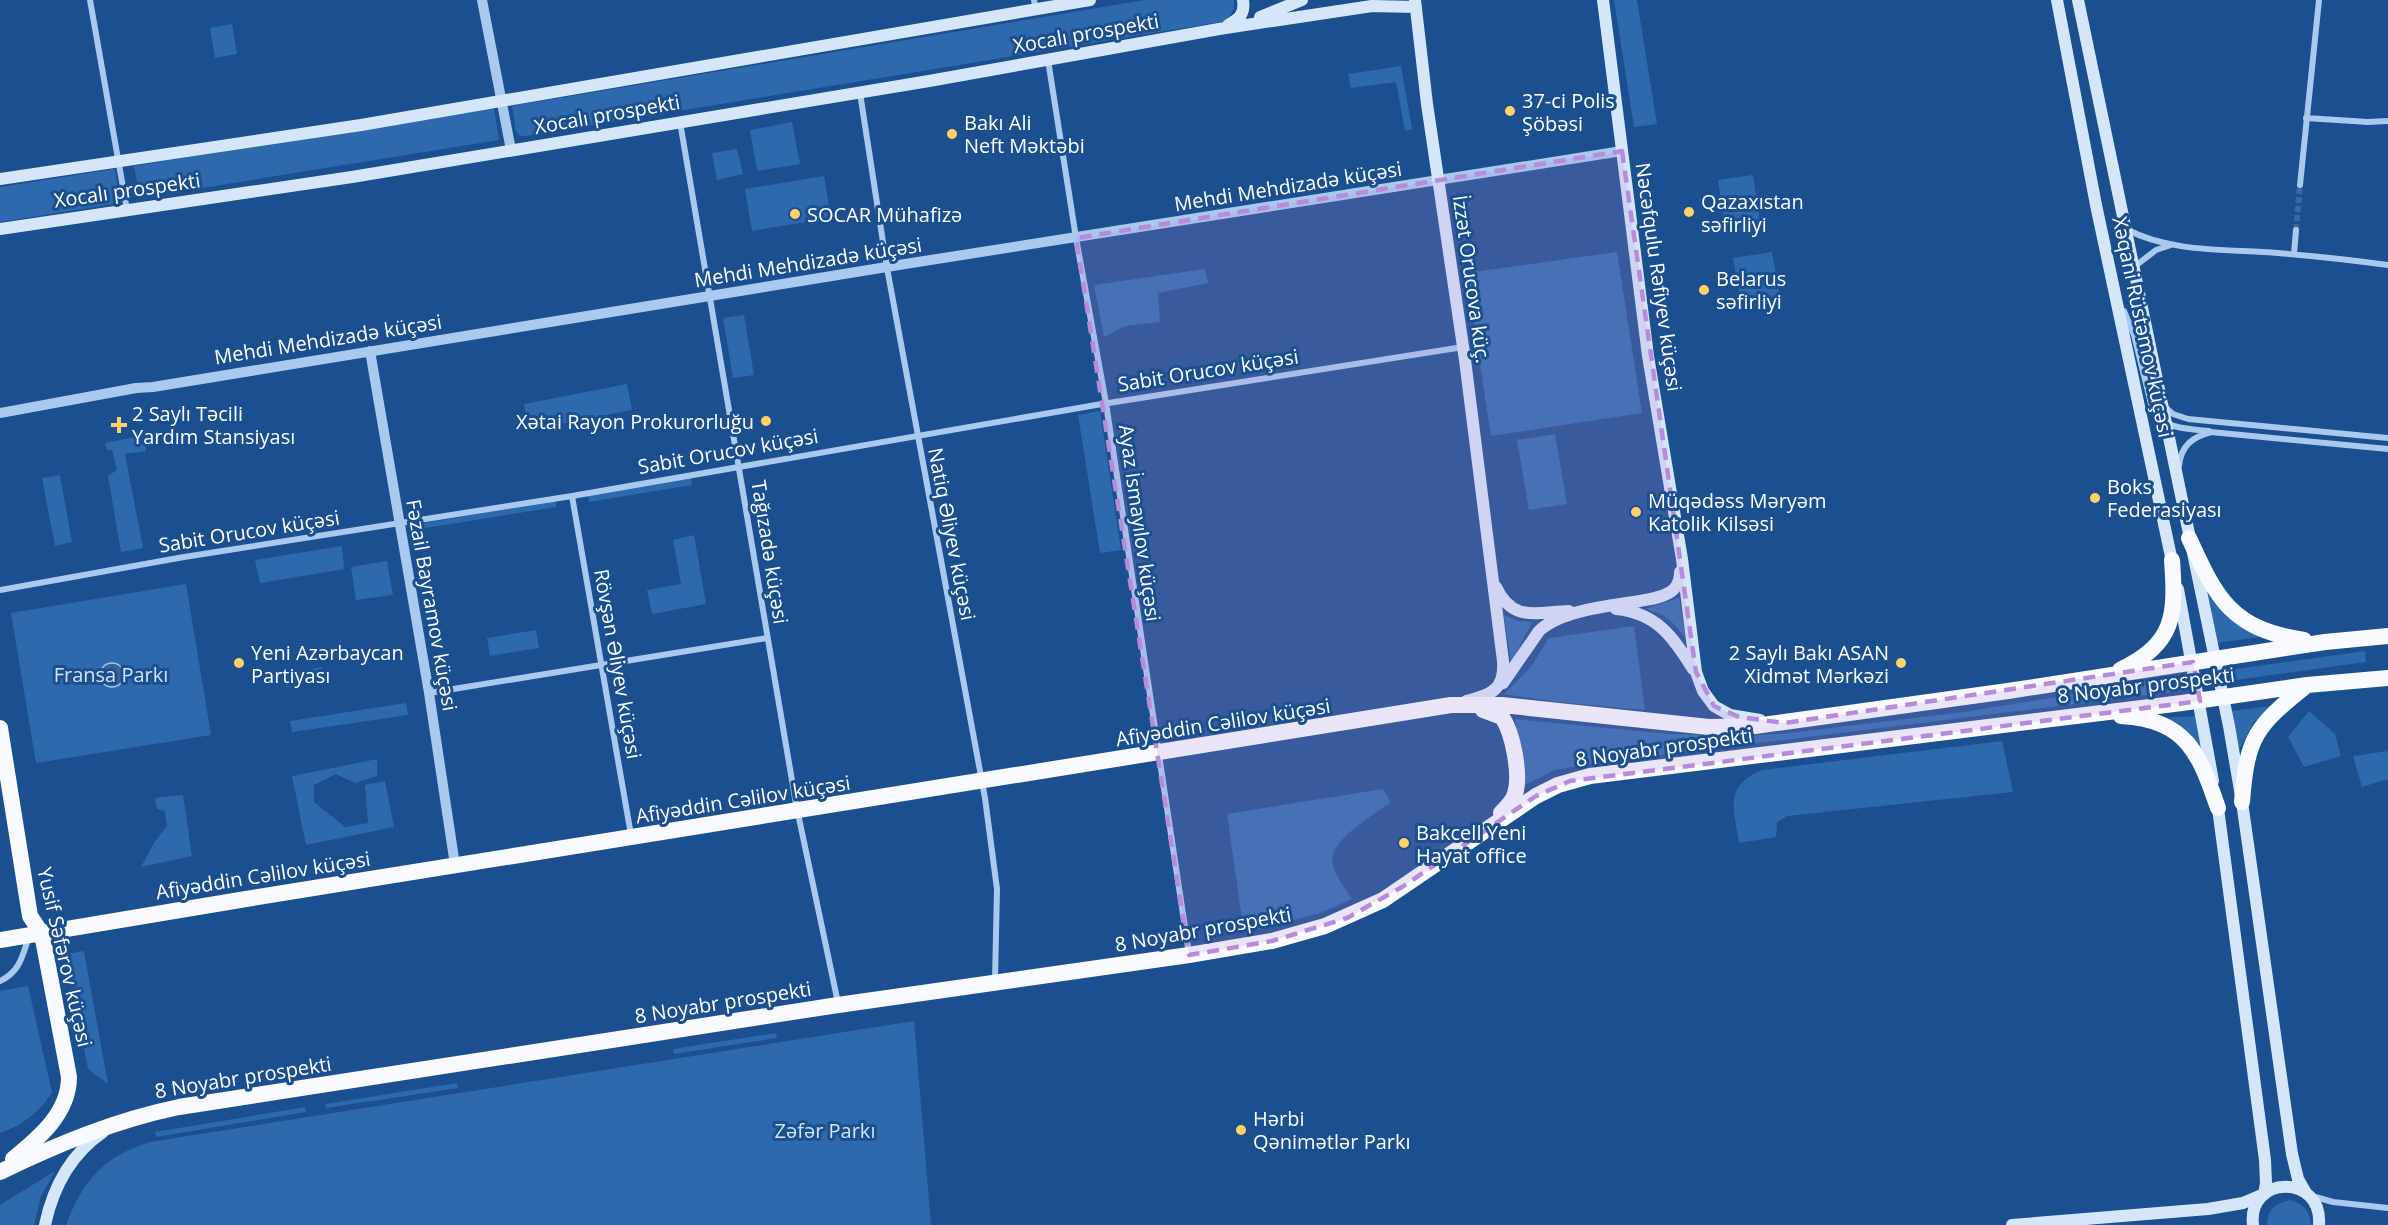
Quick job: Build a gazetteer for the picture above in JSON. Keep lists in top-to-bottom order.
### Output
{
  "streets": {
    "highway": ["8 Noyabr prospekti", "Afiyəddin Cəlilov küçəsi", "Yusif Səfərov küçəsi"],
    "main road": [
      "Xocalı prospekti",
      "Nəcəfqulu Rəfiyev küçəsi",
      "İzzət Orucova küç.",
      "Xəqani Rüstəmov küçəsi"
    ],
    "street": [
      "Mehdi Mehdizadə küçəsi",
      "Sabit Orucov küçəsi",
      "Ayaz İsmayılov küçəsi",
      "Natiq Əliyev küçəsi",
      "Tağızadə küçəsi",
      "Fəzail Bayramov küçəsi",
      "Rövşən Əliyev küçəsi"
    ]
  },
  "crossings": [
    ["Xocalı prospekti", "İzzət Orucova küç."],
    ["Xocalı prospekti", "Ayaz İsmayılov küçəsi"],
    ["Xocalı prospekti", "Natiq Əliyev küçəsi"],
    ["Xocalı prospekti", "Tağızadə küçəsi"],
    ["Mehdi Mehdizadə küçəsi", "Nəcəfqulu Rəfiyev küçəsi"],
    ["Mehdi Mehdizadə küçəsi", "İzzət Orucova küç."],
    ["Mehdi Mehdizadə küçəsi", "Ayaz İsmayılov küçəsi"],
    ["Mehdi Mehdizadə küçəsi", "Natiq Əliyev küçəsi"],
    ["Mehdi Mehdizadə küçəsi", "Tağızadə küçəsi"],
    ["Mehdi Mehdizadə küçəsi", "Fəzail Bayramov küçəsi"],
    ["İzzət Orucova küç.", "Sabit Orucov küçəsi"],
    ["Xəqani Rüstəmov küçəsi", "8 Noyabr prospekti"],
    ["Sabit Orucov küçəsi", "Ayaz İsmayılov küçəsi"],
    ["Sabit Orucov küçəsi", "Natiq Əliyev küçəsi"],
    ["Sabit Orucov küçəsi", "Tağızadə küçəsi"],
    ["Sabit Orucov küçəsi", "Fəzail Bayramov küçəsi"],
    ["Sabit Orucov küçəsi", "Rövşən Əliyev küçəsi"],
    ["Ayaz İsmayılov küçəsi", "8 Noyabr prospekti"],
    ["Ayaz İsmayılov küçəsi", "Afiyəddin Cəlilov küçəsi"],
    ["Natiq Əliyev küçəsi", "8 Noyabr prospekti"],
    ["Natiq Əliyev küçəsi", "Afiyəddin Cəlilov küçəsi"],
    ["Tağızadə küçəsi", "Afiyəddin Cəlilov küçəsi"],
    ["Fəzail Bayramov küçəsi", "Afiyəddin Cəlilov küçəsi"],
    ["Rövşən Əliyev küçəsi", "Afiyəddin Cəlilov küçəsi"],
    ["8 Noyabr prospekti", "Afiyəddin Cəlilov küçəsi"],
    ["8 Noyabr prospekti", "Yusif Səfərov küçəsi"],
    ["Afiyəddin Cəlilov küçəsi", "Yusif Səfərov küçəsi"]
  ],
  "parks": ["Fransa Parkı", "Zəfər Parkı"],
  "places": {
    "other": [
      "37-ci Polis Şöbəsi",
      "Bakı Ali Neft Məktəbi",
      "Qazaxıstan səfirliyi",
      "SOCAR Mühafizə",
      "Belarus səfirliyi",
      "Xətai Rayon Prokurorluğu",
      "Boks Federasiyası",
      "Müqədəss Məryəm Katolik Kilsəsi",
      "Yeni Azərbaycan Partiyası",
      "2 Saylı Bakı ASAN Xidmət Mərkəzi",
      "Bakcell Yeni Hayat office",
      "Hərbi Qənimətlər Parkı"
    ],
    "health": ["2 Saylı Təcili Yardım Stansiyası"]
  }
}
